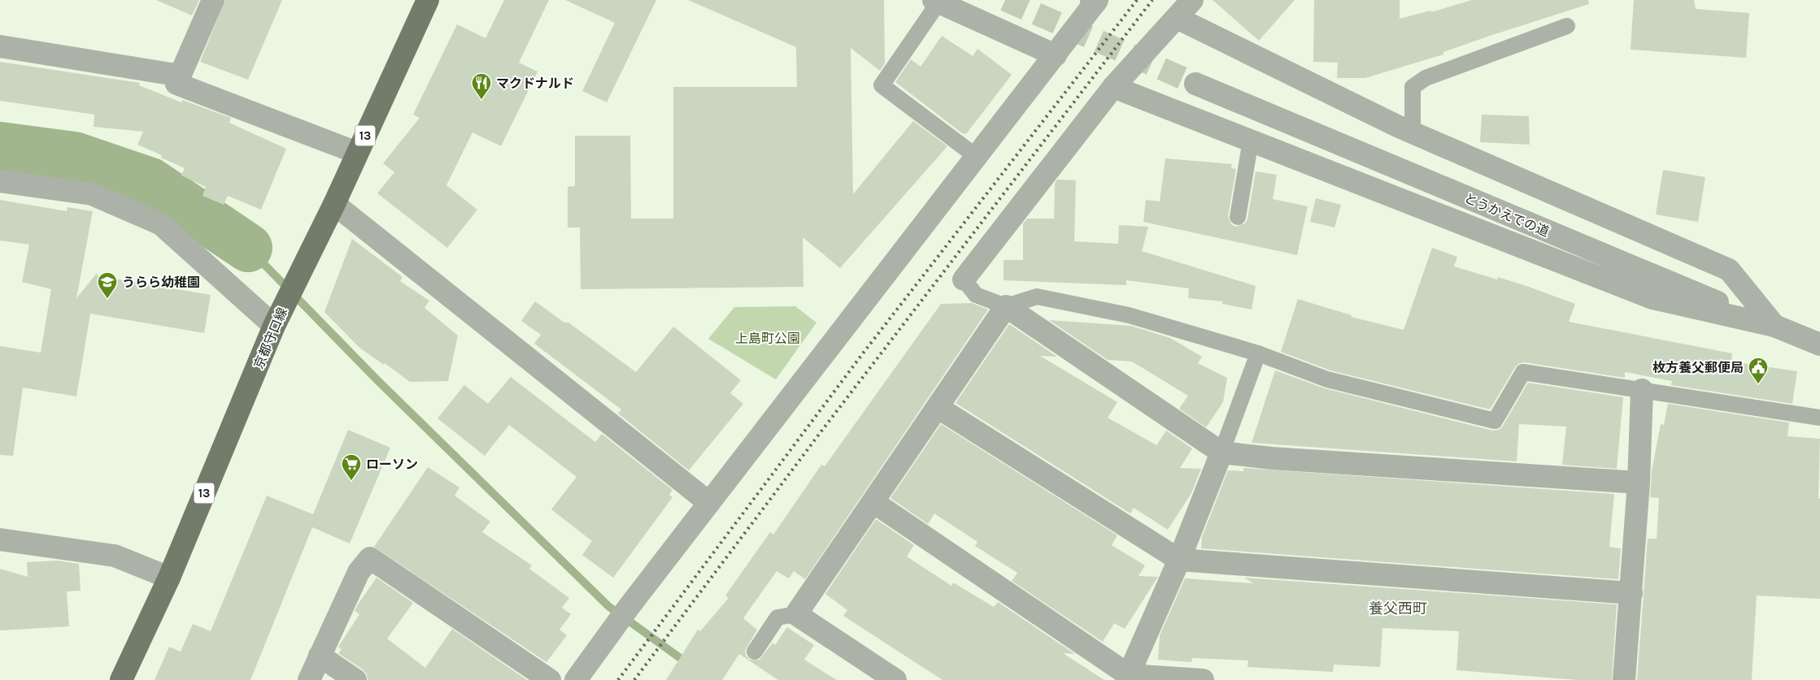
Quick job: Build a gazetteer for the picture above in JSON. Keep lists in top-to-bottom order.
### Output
{
  "streets": {
    "main road": ["13", "京都守口線"],
    "street": ["とうかえでの道"]
  },
  "districts": ["養父西町"],
  "parks": ["上島町公園"],
  "places": {
    "restaurant": ["マクドナルド"],
    "school or university": ["うらら幼稚園"],
    "public building": ["枚方養父郵便局"],
    "supermarket": ["ローソン"]
  }
}
